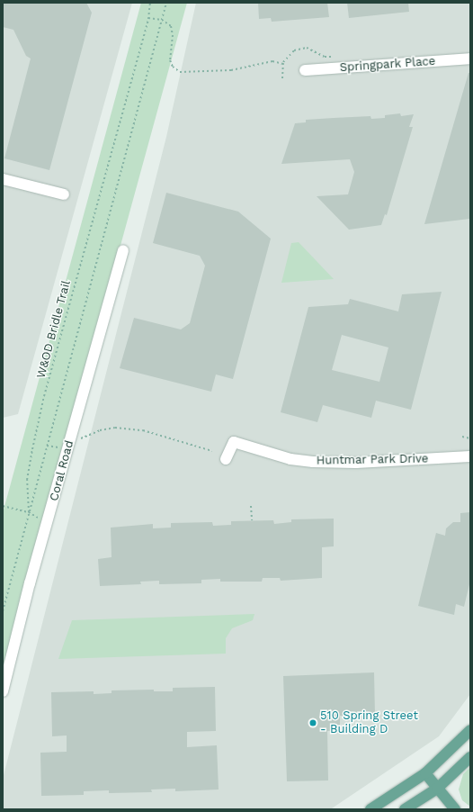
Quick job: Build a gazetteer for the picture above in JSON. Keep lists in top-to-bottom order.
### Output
{
  "streets": {
    "street": ["Springpark Place", "Huntmar Park Drive", "Coral Road"],
    "path": ["W&OD Bridle Trail"]
  },
  "places": ["510 Spring Street - Building D"]
}
